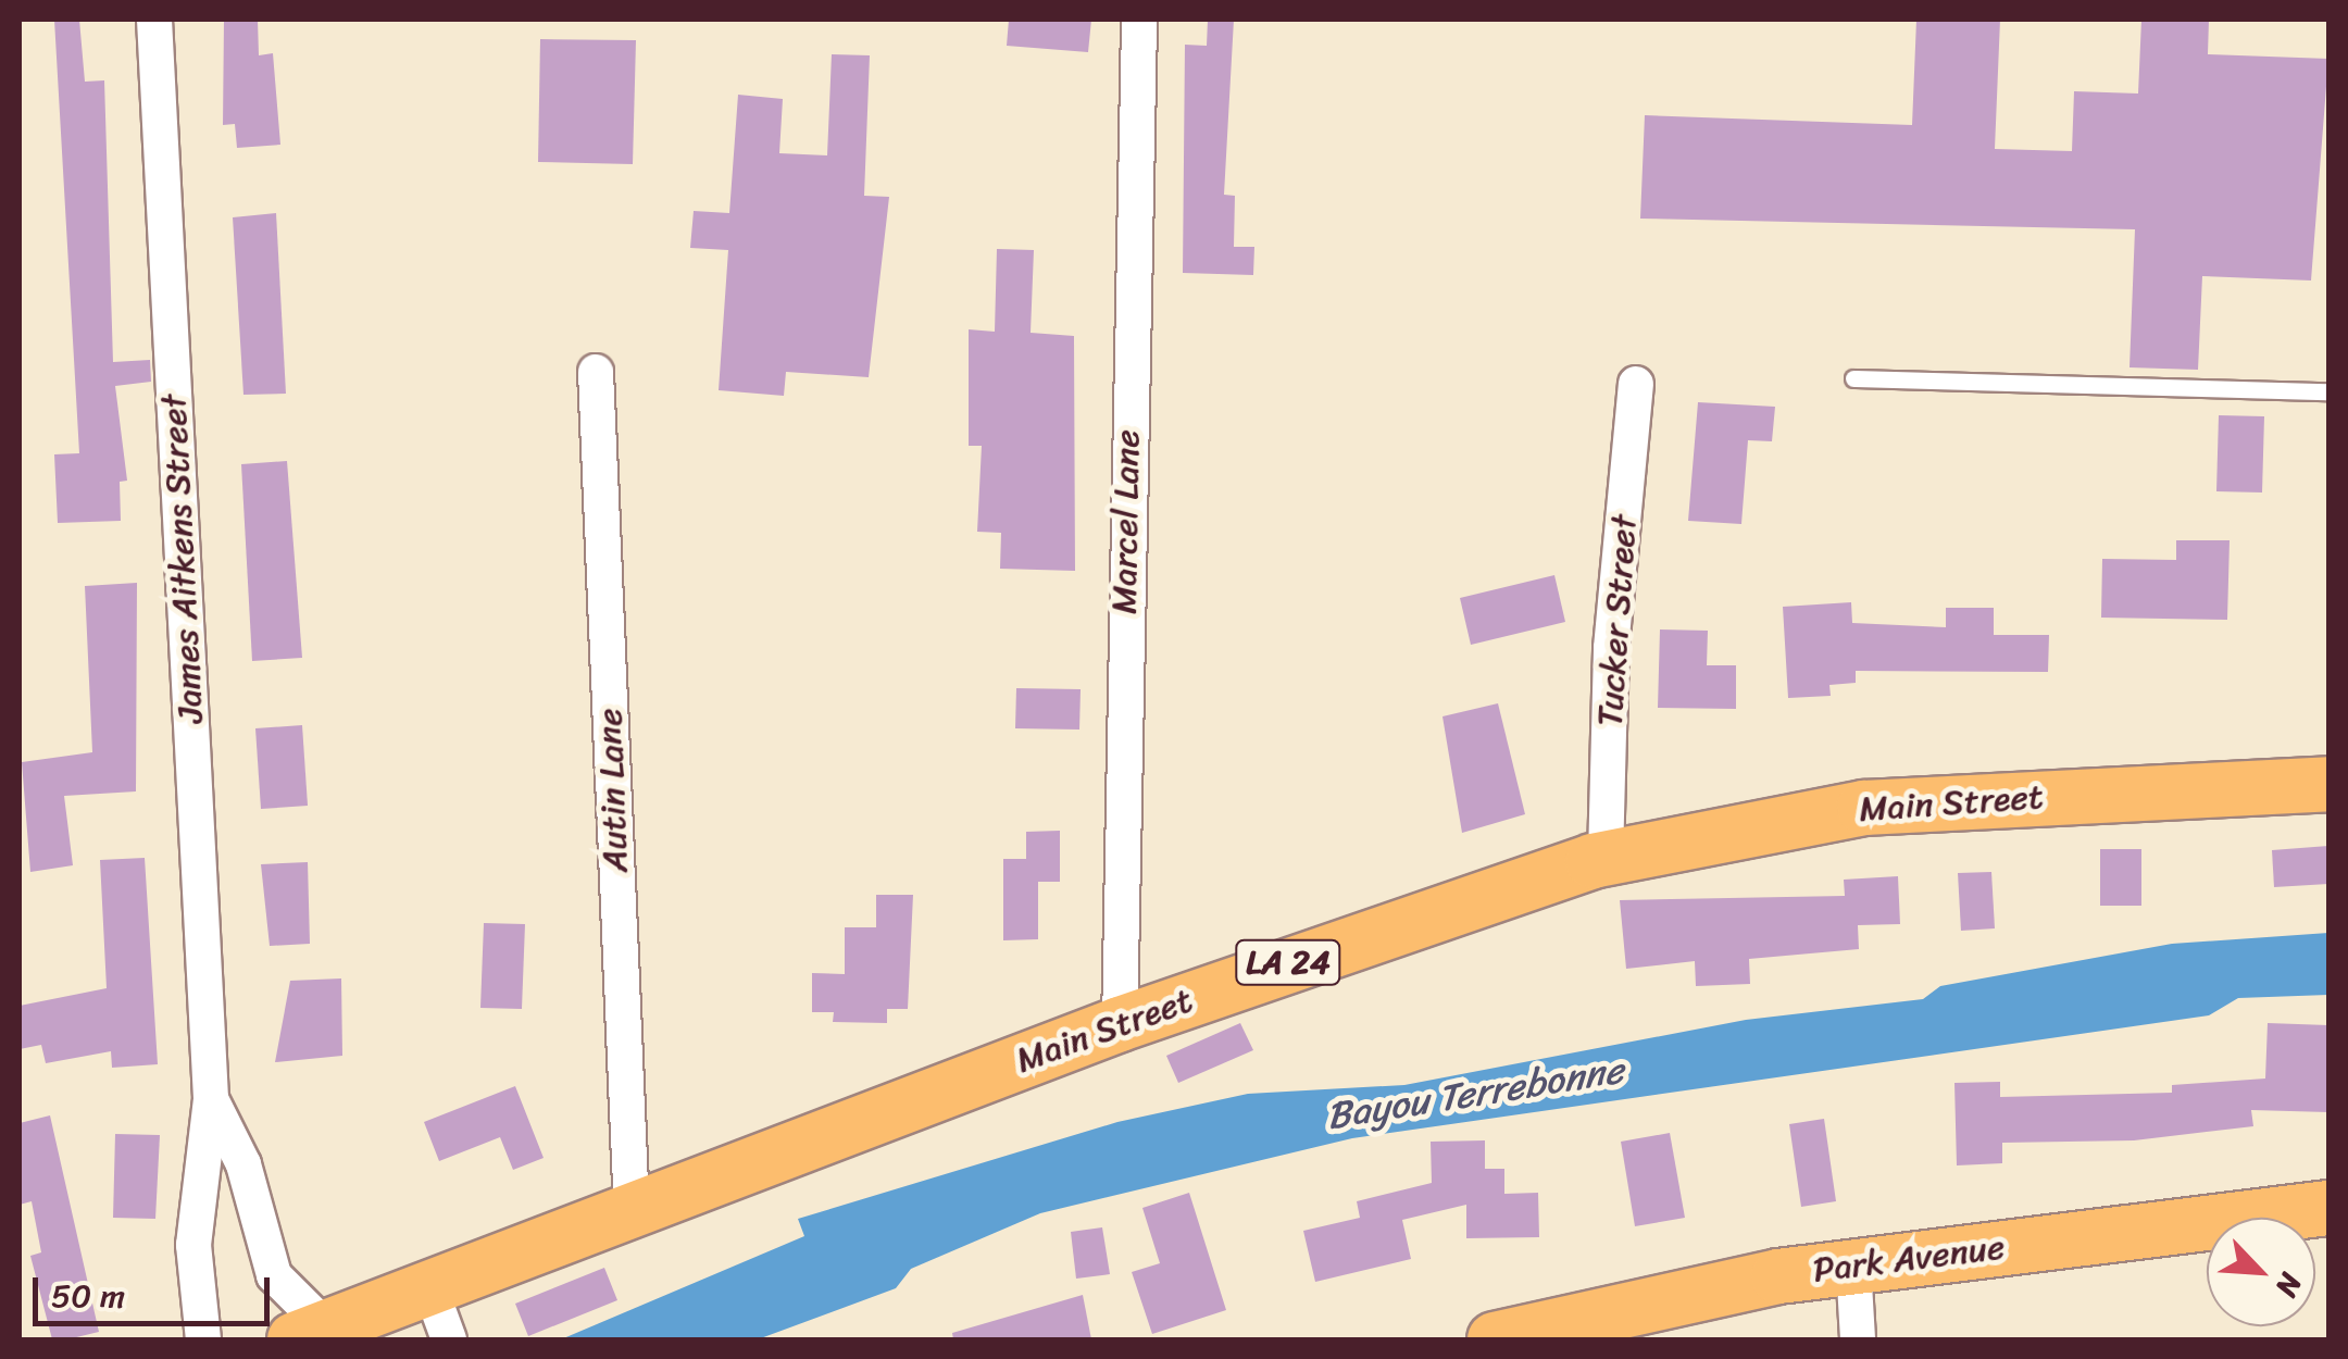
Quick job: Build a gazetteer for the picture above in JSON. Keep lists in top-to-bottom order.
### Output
{
  "streets": {
    "main road": ["Main Street", "LA 24", "Park Avenue"],
    "street": [
      "Marcel Lane",
      "James Aitkens Street",
      "Tucker Street",
      "Autin Lane"
    ]
  },
  "crossings": [
    ["Marcel Lane", "Main Street"],
    ["James Aitkens Street", "Main Street"],
    ["Tucker Street", "Main Street"],
    ["Autin Lane", "Main Street"]
  ],
  "water": ["Bayou Terrebonne"],
  "scale_bar": "50 m",
  "north": "bottom right"
}
